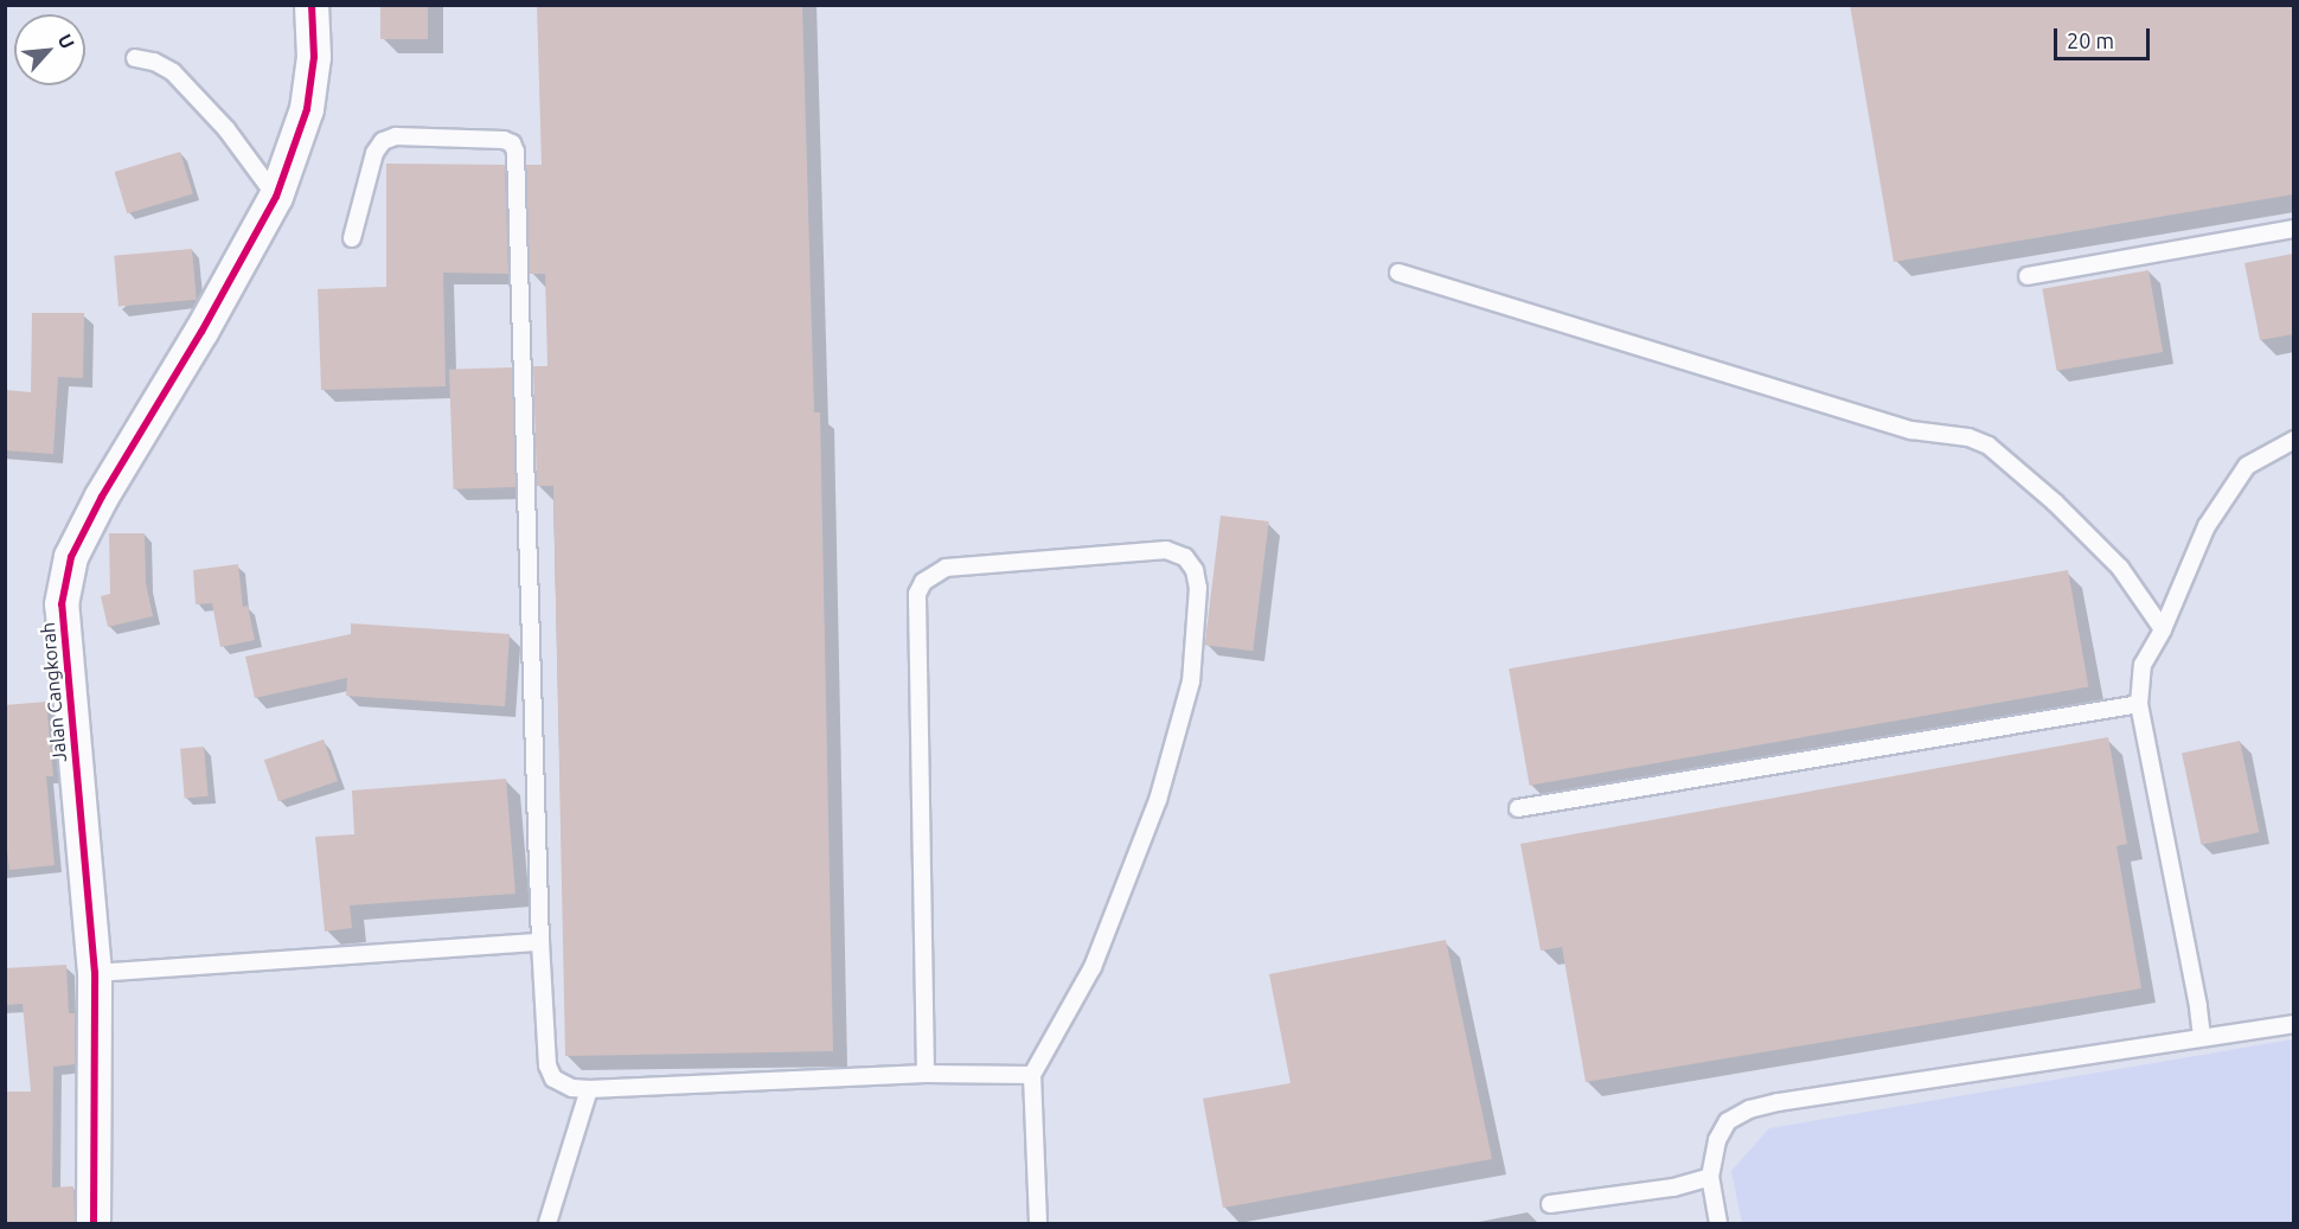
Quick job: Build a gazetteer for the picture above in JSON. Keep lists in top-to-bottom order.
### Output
{
  "streets": {
    "street": ["Jalan Cangkorah"]
  },
  "scale_bar": "20 m",
  "north": "top right"
}
